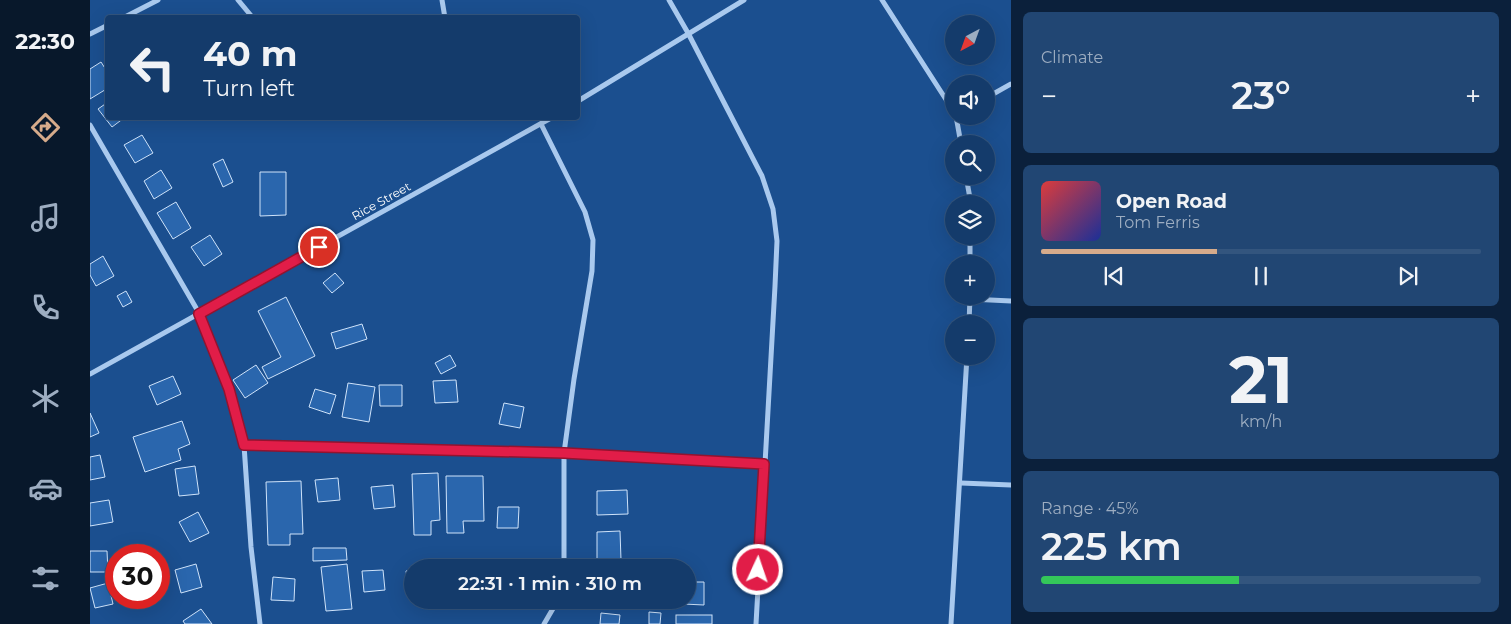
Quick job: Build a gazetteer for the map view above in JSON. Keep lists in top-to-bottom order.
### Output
{
  "streets": {
    "street": ["Rice Street"]
  },
  "north": "bottom left",
  "page": {
    "tabs": "22:30",
    "tile": [
      "Climate",
      ["21", "km/h"],
      ["Range · 45%", "225 km"]
    ],
    "map_buttons": ["+", "−"],
    "turn": ["40 m", "Turn left"],
    "heat": ["−", "23°", "+"],
    "song": ["Open Road", "Tom Ferris"],
    "limit": "30",
    "trip": "22:31 · 1 min · 310 m"
  }
}
